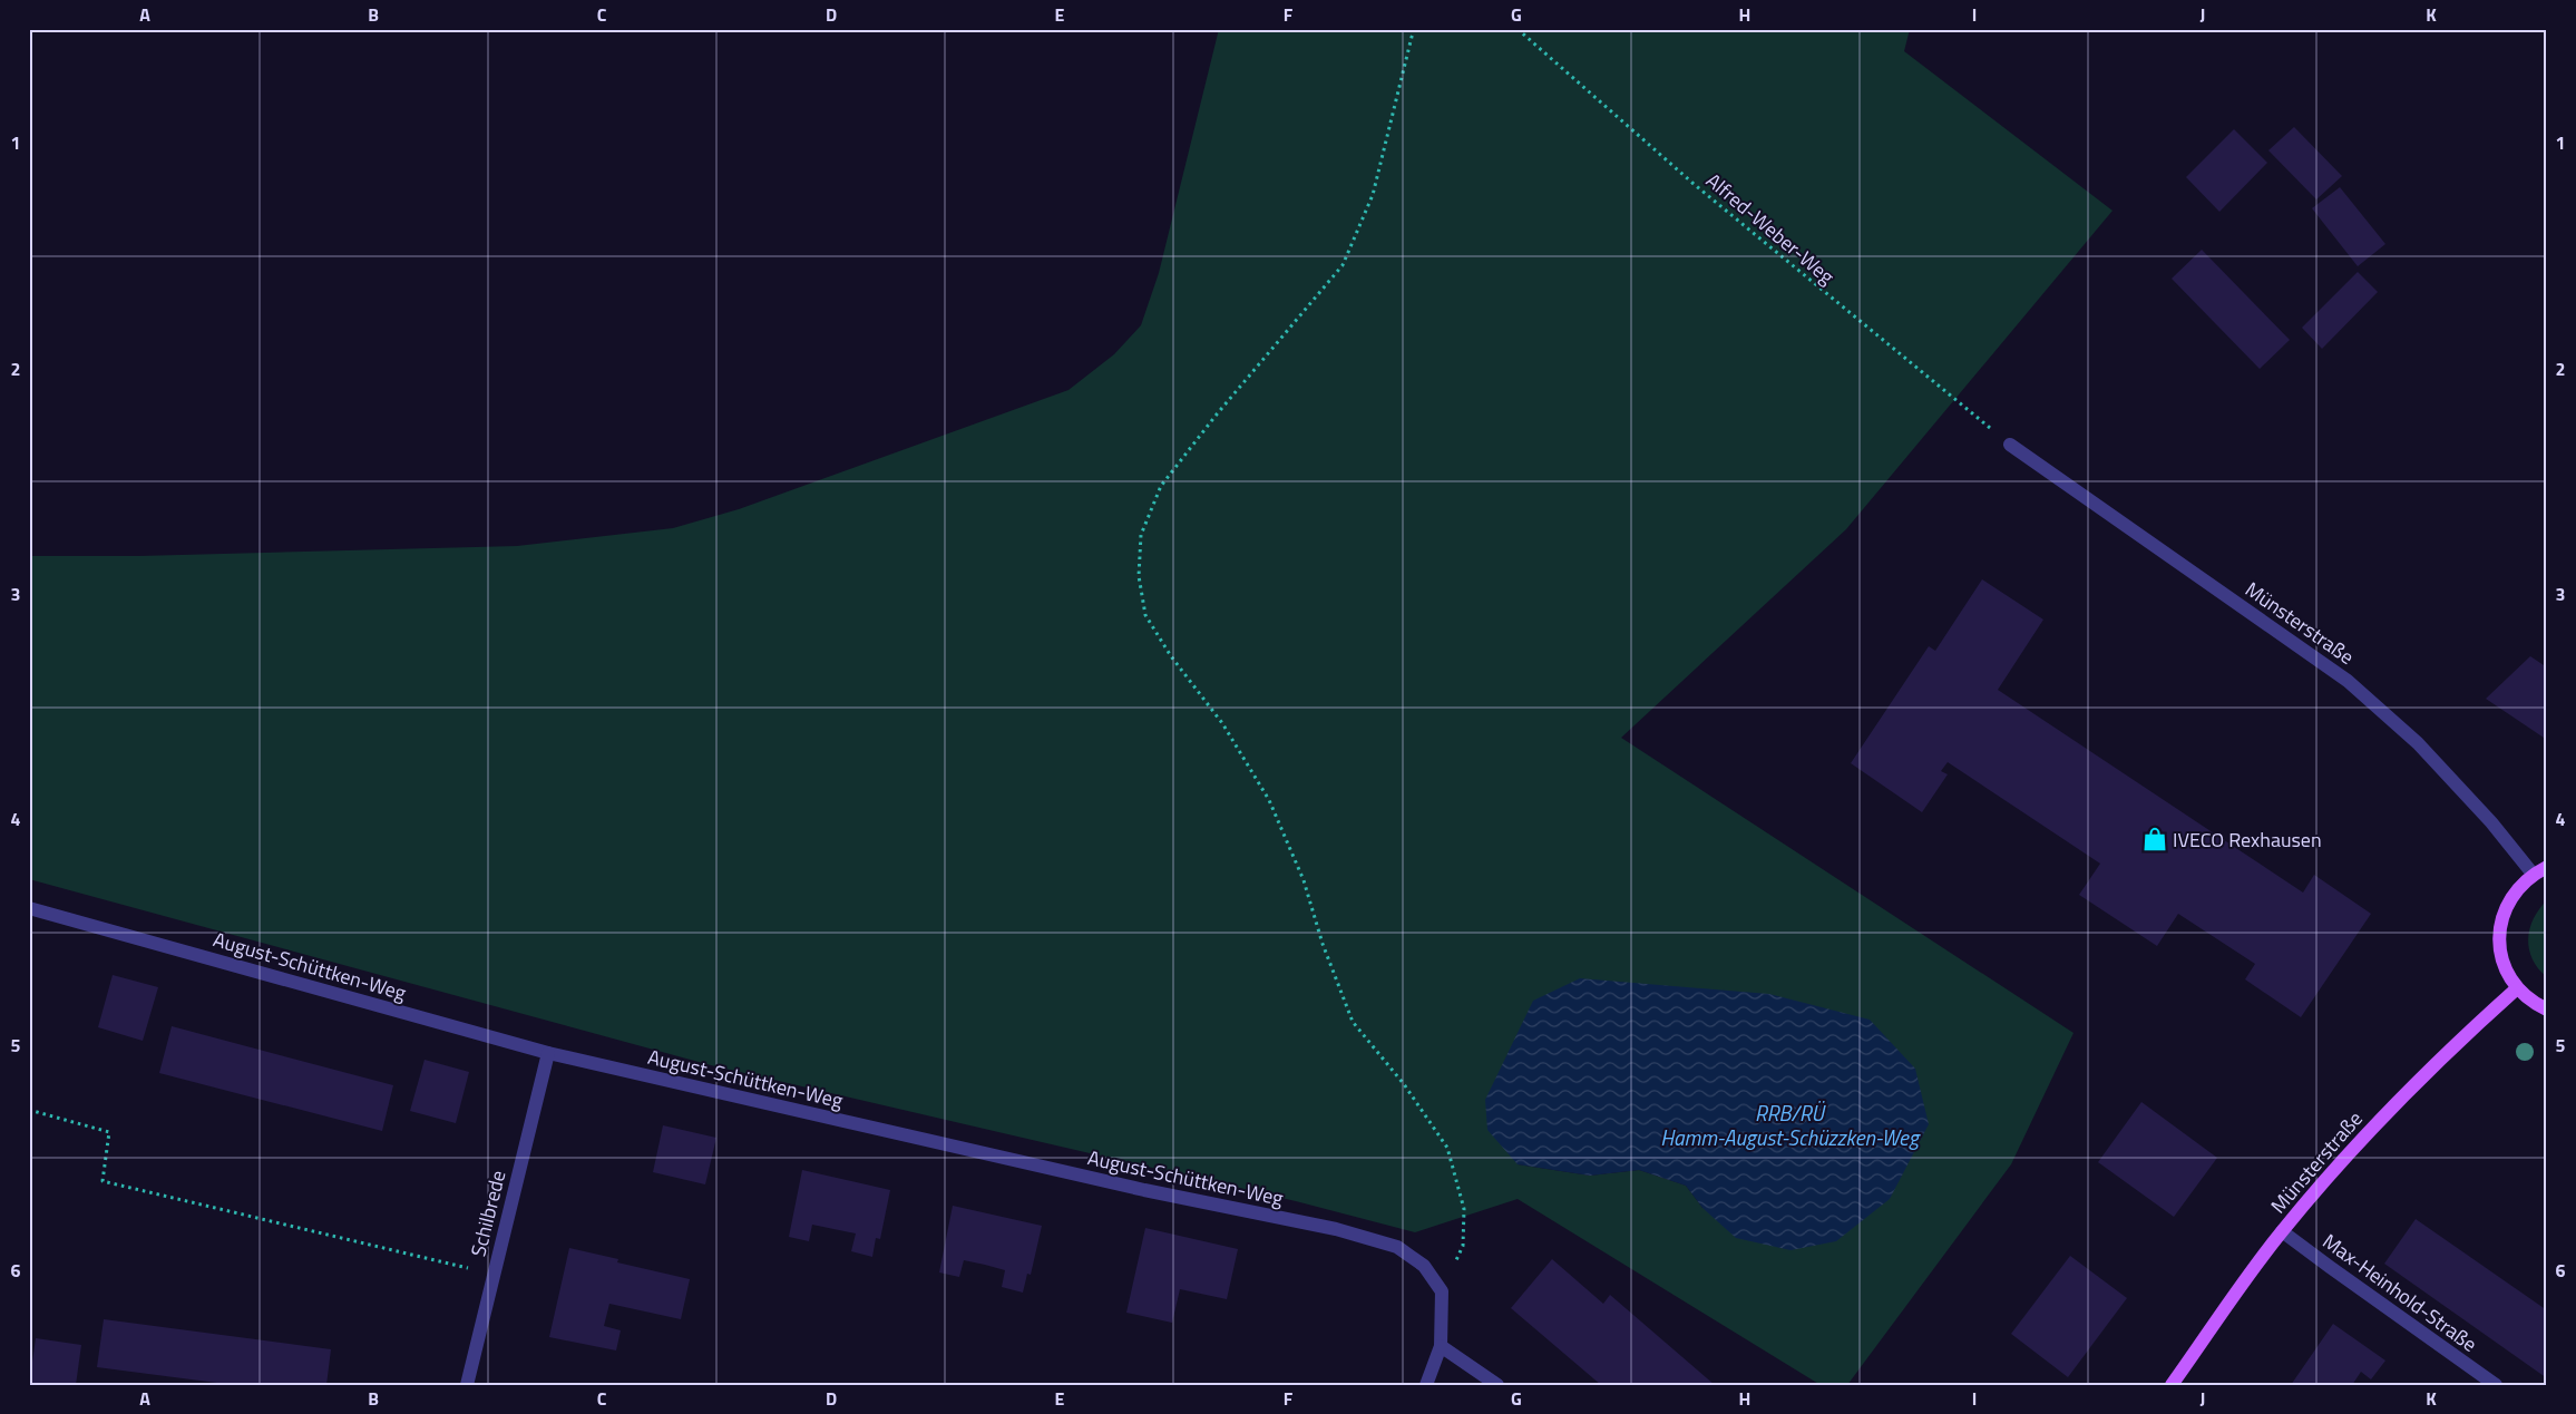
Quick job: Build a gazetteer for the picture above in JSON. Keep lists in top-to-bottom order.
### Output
{
  "streets": {
    "main road": ["Münsterstraße"],
    "street": ["August-Schüttken-Weg", "Schilbrede", "Max-Heinhold-Straße"],
    "path": ["Alfred-Weber-Weg"]
  },
  "crossings": [
    ["Alfred-Weber-Weg", "Münsterstraße"],
    ["Münsterstraße", "Max-Heinhold-Straße"],
    ["August-Schüttken-Weg", "Schilbrede"]
  ],
  "water": ["RRB/RÜ Hamm-August-Schüzzken-Weg"],
  "places": {
    "shop": ["IVECO Rexhausen"]
  },
  "grid": {
    "columns": [
      "A",
      "B",
      "C",
      "D",
      "E",
      "F",
      "G",
      "H",
      "I",
      "J",
      "K"
    ],
    "rows": [
      "1",
      "2",
      "3",
      "4",
      "5",
      "6"
    ]
  }
}
